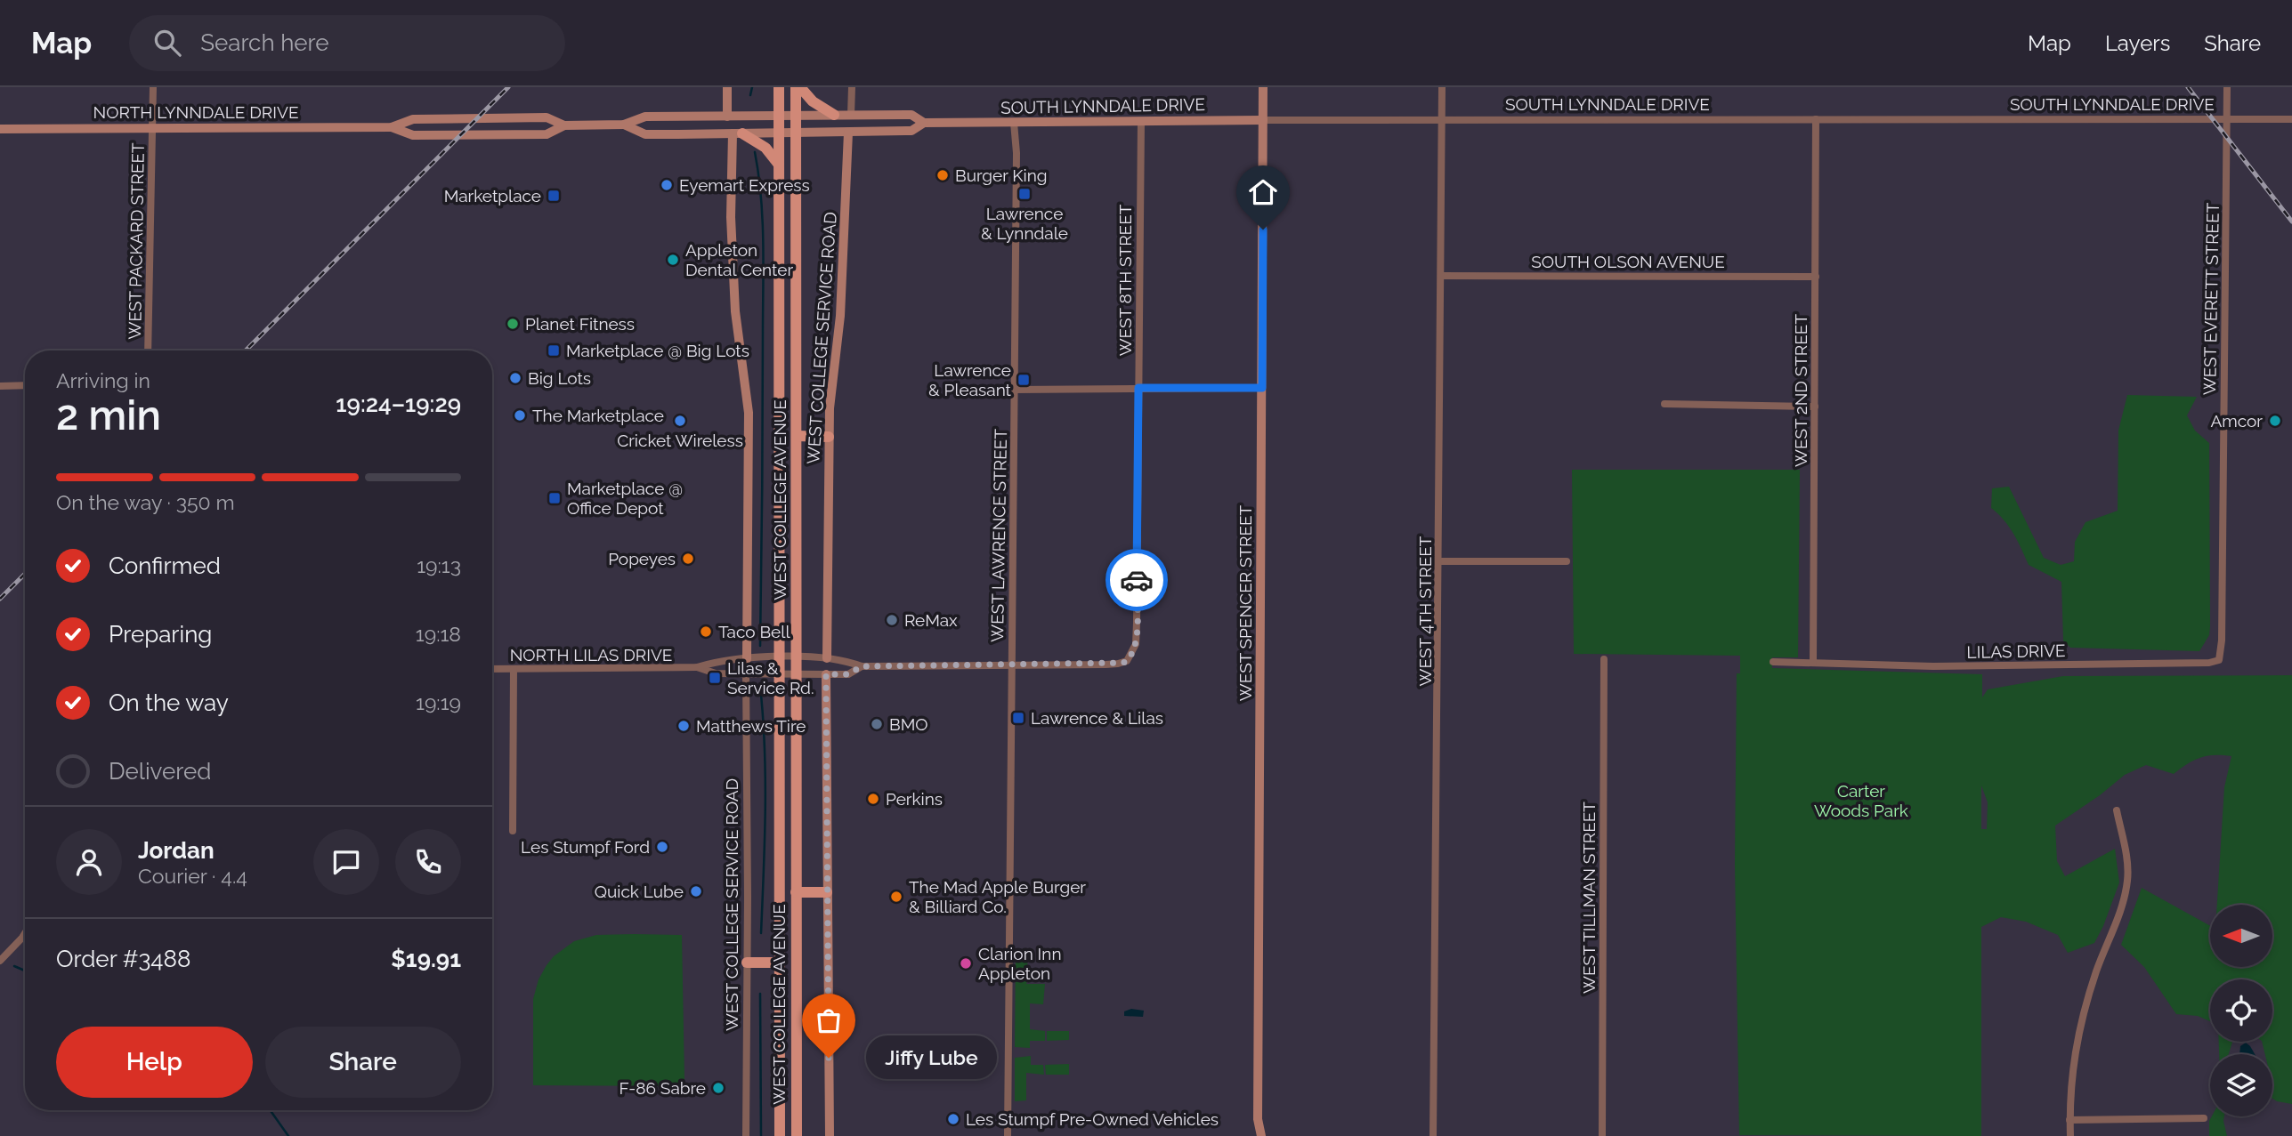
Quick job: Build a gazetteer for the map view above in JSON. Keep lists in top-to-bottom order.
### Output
{
  "streets": {
    "main road": ["WEST COLLEGE AVENUE"],
    "street": [
      "SOUTH LYNNDALE DRIVE",
      "NORTH LYNNDALE DRIVE",
      "WEST PACKARD STREET",
      "SOUTH OLSON AVENUE",
      "WEST 8TH STREET",
      "WEST EVERETT STREET",
      "WEST COLLEGE SERVICE ROAD",
      "WEST 2ND STREET",
      "WEST LAWRENCE STREET",
      "WEST SPENCER STREET",
      "WEST 4TH STREET",
      "LILAS DRIVE",
      "NORTH LILAS DRIVE",
      "WEST TILLMAN STREET"
    ]
  },
  "crossings": [
    ["SOUTH LYNNDALE DRIVE", "NORTH LYNNDALE DRIVE"],
    ["SOUTH LYNNDALE DRIVE", "WEST 8TH STREET"],
    ["SOUTH LYNNDALE DRIVE", "WEST EVERETT STREET"],
    ["SOUTH LYNNDALE DRIVE", "WEST COLLEGE SERVICE ROAD"],
    ["SOUTH LYNNDALE DRIVE", "WEST 2ND STREET"],
    ["SOUTH LYNNDALE DRIVE", "WEST COLLEGE AVENUE"],
    ["SOUTH LYNNDALE DRIVE", "WEST LAWRENCE STREET"],
    ["SOUTH LYNNDALE DRIVE", "WEST SPENCER STREET"],
    ["SOUTH LYNNDALE DRIVE", "WEST 4TH STREET"],
    ["NORTH LYNNDALE DRIVE", "WEST PACKARD STREET"],
    ["NORTH LYNNDALE DRIVE", "WEST COLLEGE AVENUE"],
    ["SOUTH OLSON AVENUE", "WEST 2ND STREET"],
    ["SOUTH OLSON AVENUE", "WEST 4TH STREET"],
    ["WEST 8TH STREET", "WEST LAWRENCE STREET"],
    ["WEST EVERETT STREET", "LILAS DRIVE"],
    ["WEST COLLEGE SERVICE ROAD", "NORTH LILAS DRIVE"],
    ["WEST 2ND STREET", "LILAS DRIVE"],
    ["WEST COLLEGE AVENUE", "NORTH LILAS DRIVE"]
  ],
  "parks": ["Carter Woods Park"],
  "places": {
    "other": [
      "Burger King",
      "Eyemart Express",
      "Appleton Dental Center",
      "Planet Fitness",
      "Big Lots",
      "The Marketplace",
      "Cricket Wireless",
      "Amcor",
      "Popeyes",
      "ReMax",
      "Taco Bell",
      "BMO",
      "Matthews Tire",
      "Perkins",
      "Les Stumpf Ford",
      "Quick Lube",
      "The Mad Apple Burger & Billiard Co.",
      "Clarion Inn Appleton",
      "Jiffy Lube",
      "F-86 Sabre",
      "Les Stumpf Pre-Owned Vehicles"
    ],
    "transit": [
      "Lawrence & Lynndale",
      "Marketplace",
      "Marketplace @ Big Lots",
      "Lawrence & Pleasant",
      "Marketplace @ Office Depot",
      "Lilas & Service Rd.",
      "Lawrence & Lilas"
    ]
  },
  "north": "left",
  "page": {
    "header": "Map",
    "search": "Search here",
    "nav": ["Map", "Layers", "Share"],
    "heading": ["2 min", "Arriving in", "19:24–19:29"],
    "panel": [
      "Jordan",
      "Courier · 4.4",
      "Order #3488",
      "$19.91"
    ],
    "bar": "On the way · 350 m",
    "list": [
      ["Confirmed", "19:13"],
      ["Preparing", "19:18"],
      ["On the way", "19:19"],
      "Delivered"
    ],
    "buttons": ["Help", "Share"],
    "bubble": "Jiffy Lube"
  }
}
